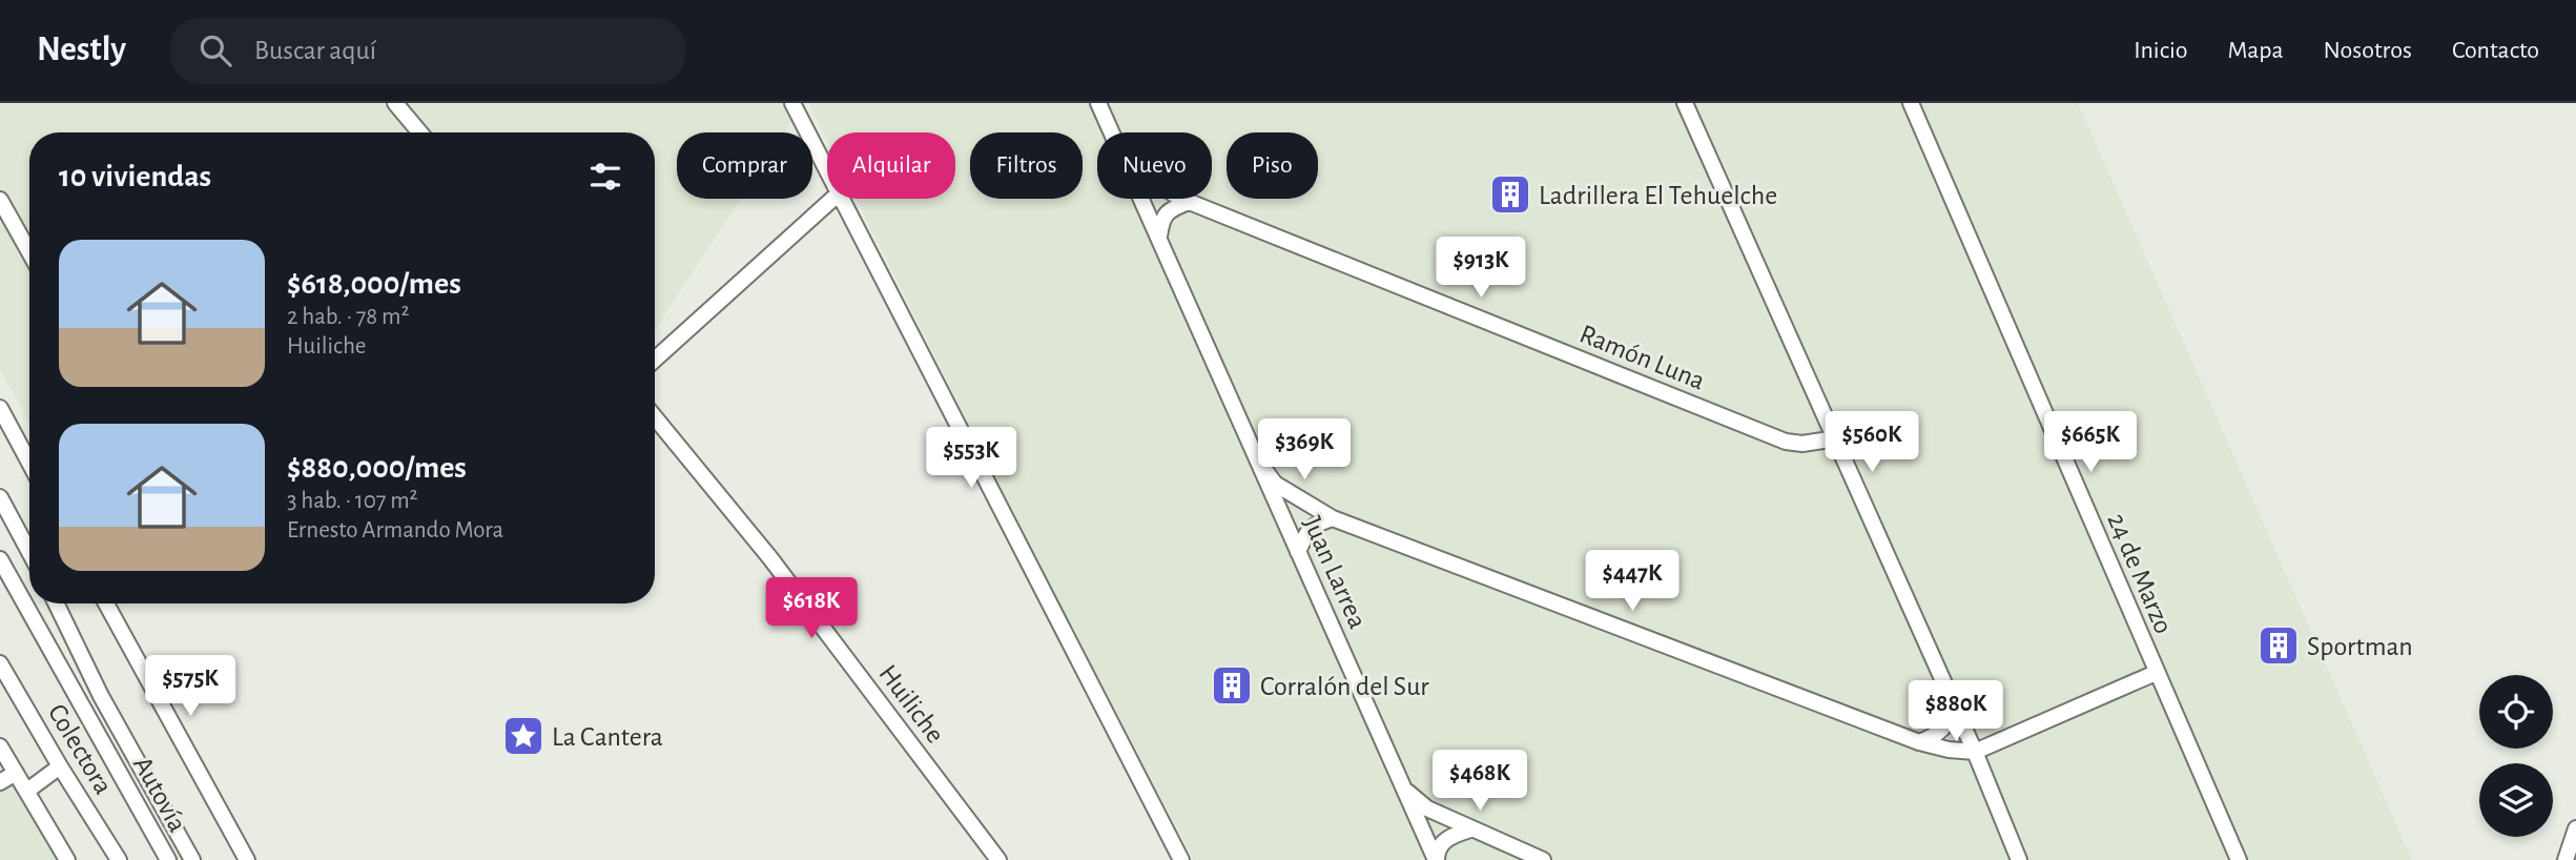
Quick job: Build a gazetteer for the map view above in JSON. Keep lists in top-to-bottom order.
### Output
{
  "streets": {
    "street": [
      "Ramón Luna",
      "Juan Larrea",
      "24 de Marzo",
      "Huiliche",
      "Colectora",
      "Autovía"
    ]
  },
  "places": {
    "building": ["Ladrillera El Tehuelche", "Sportman", "Corralón del Sur"],
    "place": ["La Cantera"]
  },
  "page": {
    "header": "Nestly",
    "search": "Buscar aquí",
    "nav": [
      "Inicio",
      "Mapa",
      "Nosotros",
      "Contacto"
    ],
    "chip": [
      "Comprar",
      "Alquilar",
      "Filtros",
      "Nuevo",
      "Piso"
    ],
    "heading": "10 viviendas",
    "list": [
      {
        "name": "$618,000/mes",
        "note": "2 hab. · 78 m² · Huiliche"
      },
      {
        "name": "$880,000/mes",
        "note": "3 hab. · 107 m² · Ernesto Armando Mora"
      }
    ],
    "price": [
      "$913K",
      "$560K",
      "$665K",
      "$369K",
      "$553K",
      "$447K",
      "$618K",
      "$575K",
      "$880K",
      "$468K"
    ]
  }
}
